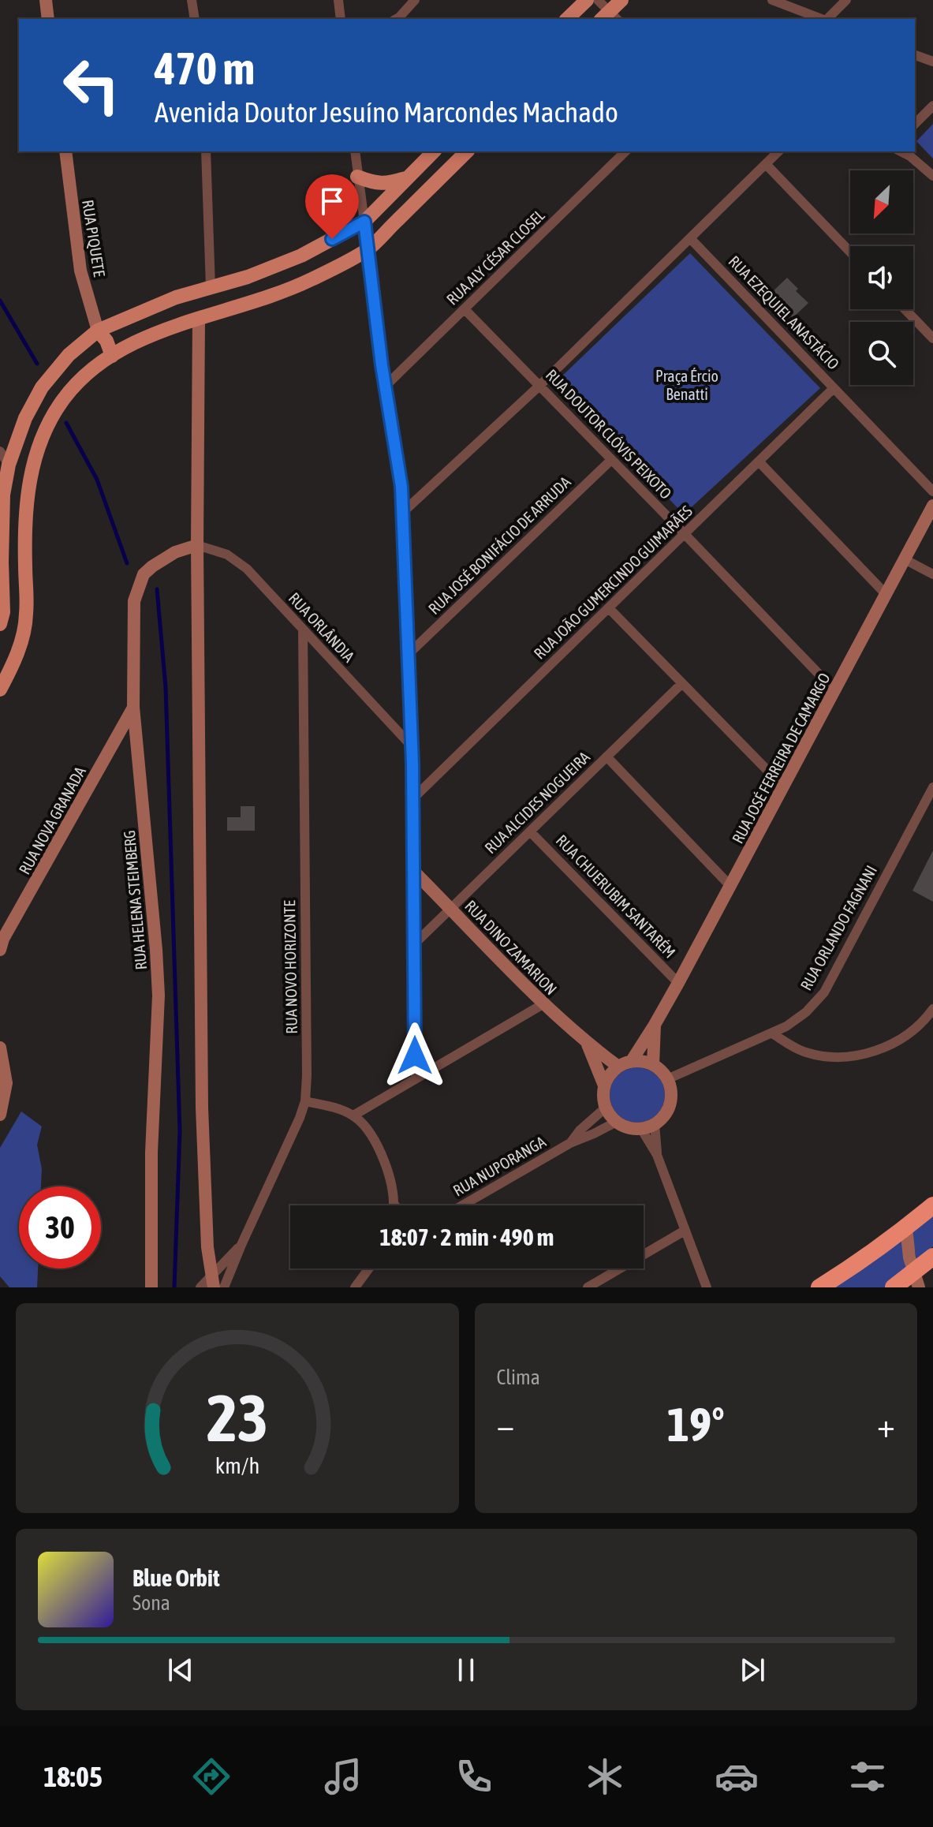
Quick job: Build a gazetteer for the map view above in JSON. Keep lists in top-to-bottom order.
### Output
{
  "streets": {
    "street": [
      "RUA PIQUETE",
      "RUA ALY CÉSAR CLOSEL",
      "RUA EZEQUIEL ANASTÁCIO",
      "RUA DOUTOR CLÓVIS PEIXOTO",
      "RUA JOSÉ BONIFÁCIO DE ARRUDA",
      "RUA JOÃO GUMERCINDO GUIMARÃES",
      "RUA ORLÂNDIA",
      "RUA JOSÉ FERREIRA DE CAMARGO",
      "RUA ALCIDES NOGUEIRA",
      "RUA NOVA GRANADA",
      "RUA CHUERUBIM SANTARÉM",
      "RUA HELENA STEIMBERG",
      "RUA ORLANDO FAGNANI",
      "RUA DINO ZAMARION",
      "RUA NOVO HORIZONTE",
      "RUA NUPORANGA"
    ]
  },
  "crossings": [
    ["RUA ALY CÉSAR CLOSEL", "RUA DOUTOR CLÓVIS PEIXOTO"],
    ["RUA EZEQUIEL ANASTÁCIO", "RUA JOÃO GUMERCINDO GUIMARÃES"],
    ["RUA DOUTOR CLÓVIS PEIXOTO", "RUA JOSÉ BONIFÁCIO DE ARRUDA"],
    ["RUA DOUTOR CLÓVIS PEIXOTO", "RUA JOÃO GUMERCINDO GUIMARÃES"],
    ["RUA DOUTOR CLÓVIS PEIXOTO", "RUA JOSÉ FERREIRA DE CAMARGO"],
    ["RUA ORLÂNDIA", "RUA HELENA STEIMBERG"],
    ["RUA ORLÂNDIA", "RUA NOVO HORIZONTE"],
    ["RUA JOSÉ FERREIRA DE CAMARGO", "RUA CHUERUBIM SANTARÉM"],
    ["RUA JOSÉ FERREIRA DE CAMARGO", "RUA ORLANDO FAGNANI"],
    ["RUA JOSÉ FERREIRA DE CAMARGO", "RUA DINO ZAMARION"],
    ["RUA JOSÉ FERREIRA DE CAMARGO", "RUA NUPORANGA"],
    ["RUA ALCIDES NOGUEIRA", "RUA CHUERUBIM SANTARÉM"],
    ["RUA ALCIDES NOGUEIRA", "RUA DINO ZAMARION"],
    ["RUA NOVA GRANADA", "RUA HELENA STEIMBERG"],
    ["RUA ORLANDO FAGNANI", "RUA DINO ZAMARION"],
    ["RUA ORLANDO FAGNANI", "RUA NUPORANGA"],
    ["RUA DINO ZAMARION", "RUA NUPORANGA"]
  ],
  "parks": ["Praça Ércio Benatti"],
  "north": "bottom left",
  "page": {
    "turn": ["470 m", "Avenida Doutor Jesuíno Marcondes Machado"],
    "limit": "30",
    "trip": "18:07 · 2 min · 490 m",
    "tile": "Clima",
    "heat": ["−", "19°", "+"],
    "song": ["Blue Orbit", "Sona"],
    "tabs": "18:05",
    "gauge": ["23", "km/h"]
  }
}
